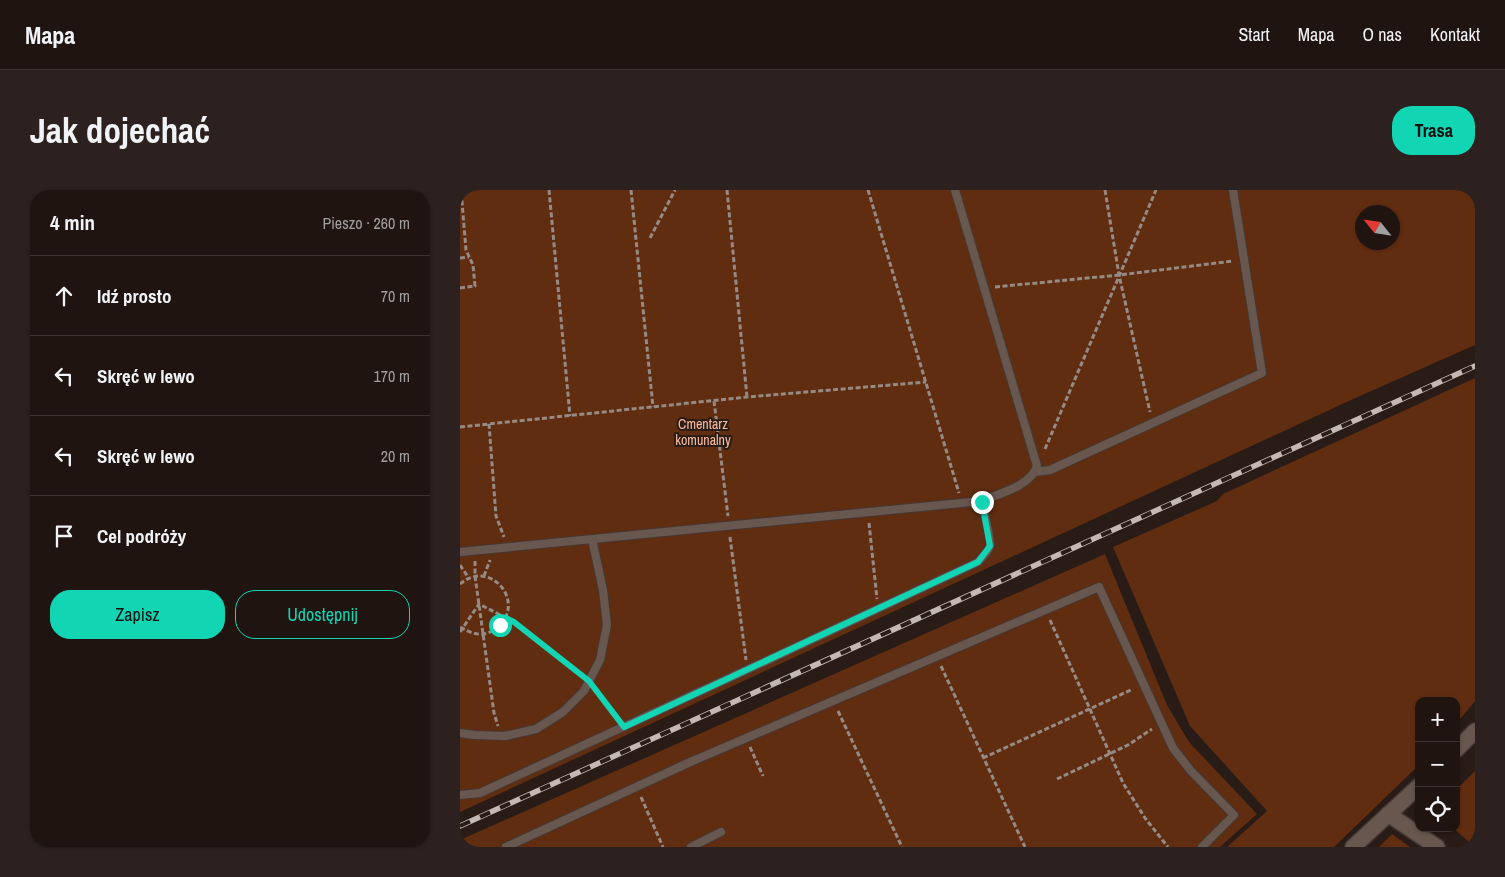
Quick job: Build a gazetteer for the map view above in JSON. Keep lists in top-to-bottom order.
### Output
{
  "parks": ["Cmentarz komunalny"],
  "north": "top left",
  "page": {
    "header": "Mapa",
    "nav": [
      "Start",
      "Mapa",
      "O nas",
      "Kontakt"
    ],
    "buttons": [
      "Trasa",
      ["Zapisz", "Udostępnij"]
    ],
    "title": "Jak dojechać",
    "heading": ["4 min", "Pieszo · 260 m"],
    "list": [
      ["Idź prosto", "70 m"],
      ["Skręć w lewo", "170 m"],
      ["Skręć w lewo", "20 m"],
      "Cel podróży"
    ],
    "map_buttons": ["+", "−"]
  }
}
